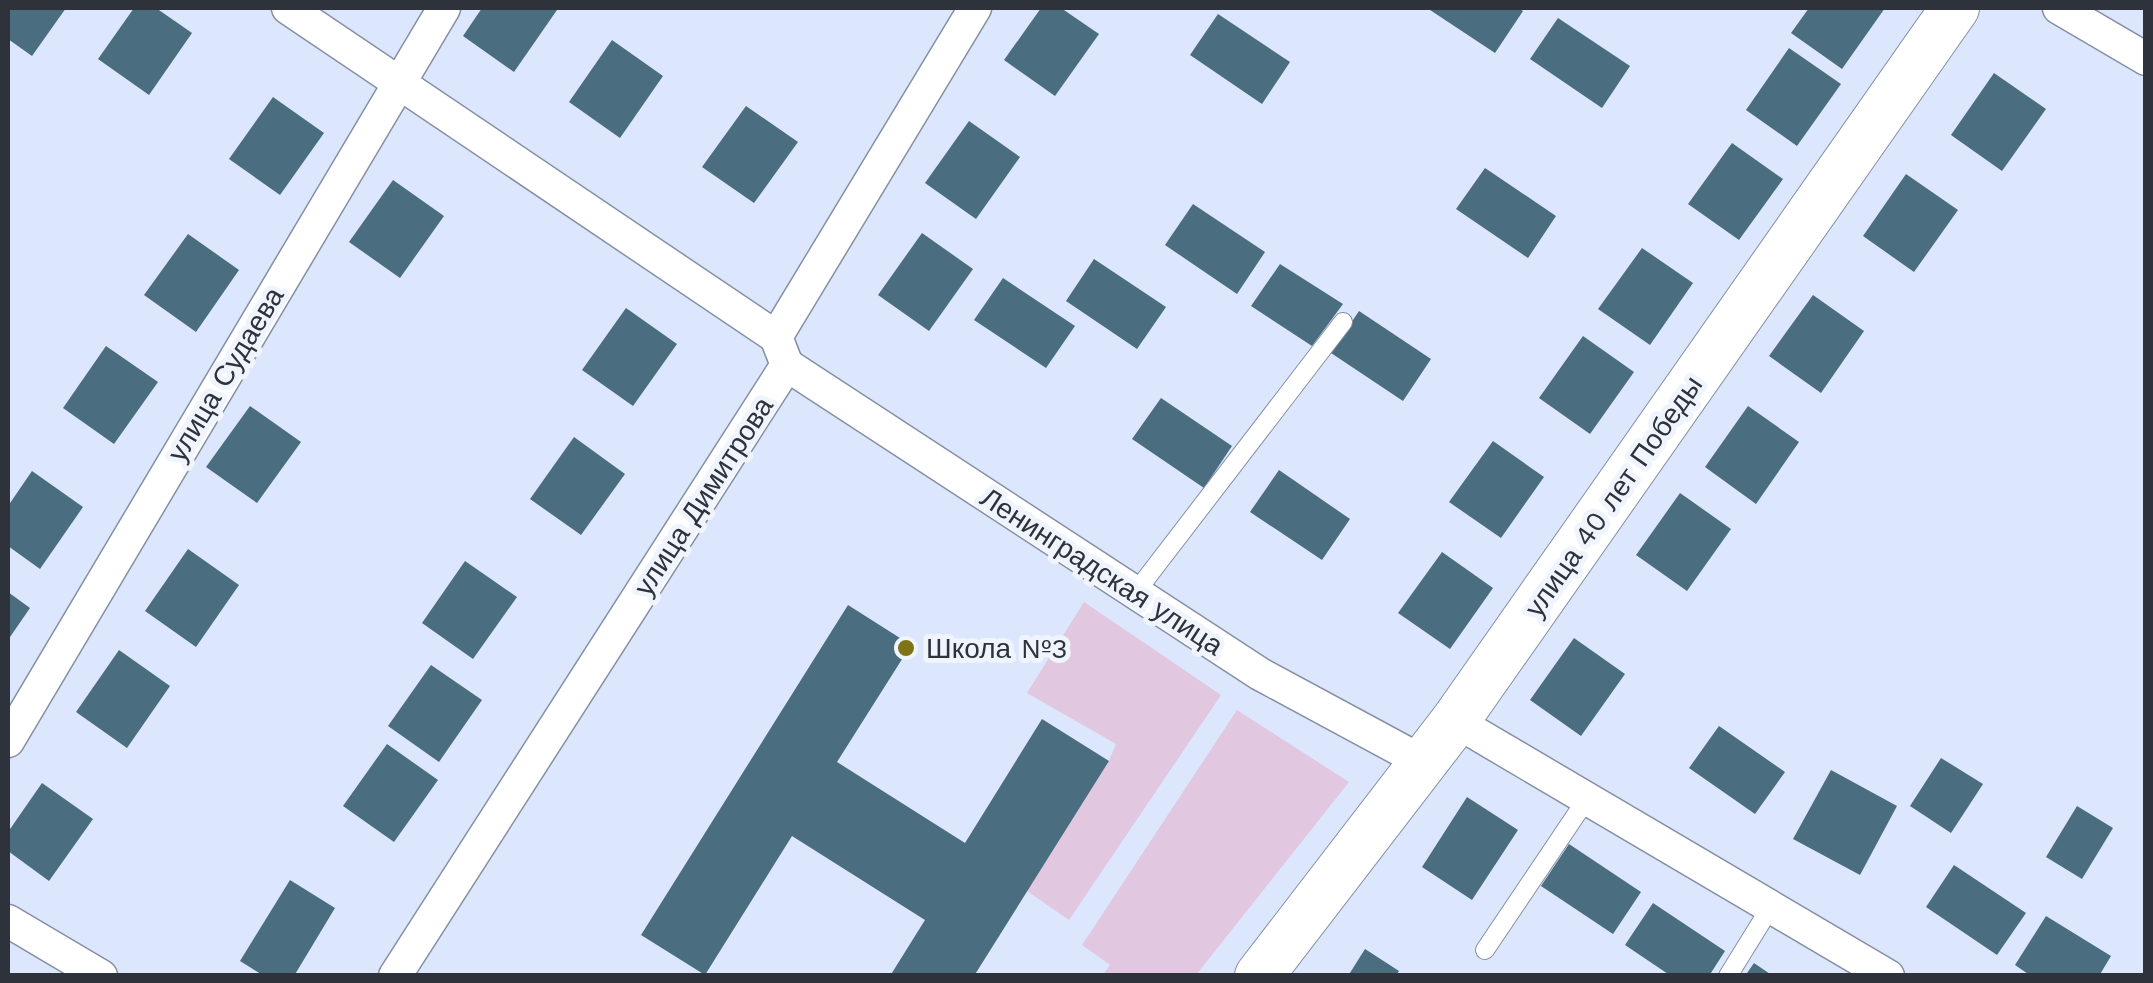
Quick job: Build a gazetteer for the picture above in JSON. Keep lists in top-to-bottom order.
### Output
{
  "streets": {
    "street": [
      "улица Судаева",
      "улица Димитрова",
      "улица 40 лет Победы",
      "Ленинградская улица"
    ]
  },
  "crossings": [
    ["улица Судаева", "Ленинградская улица"],
    ["улица Димитрова", "Ленинградская улица"],
    ["улица 40 лет Победы", "Ленинградская улица"]
  ],
  "places": ["Школа №3"]
}
